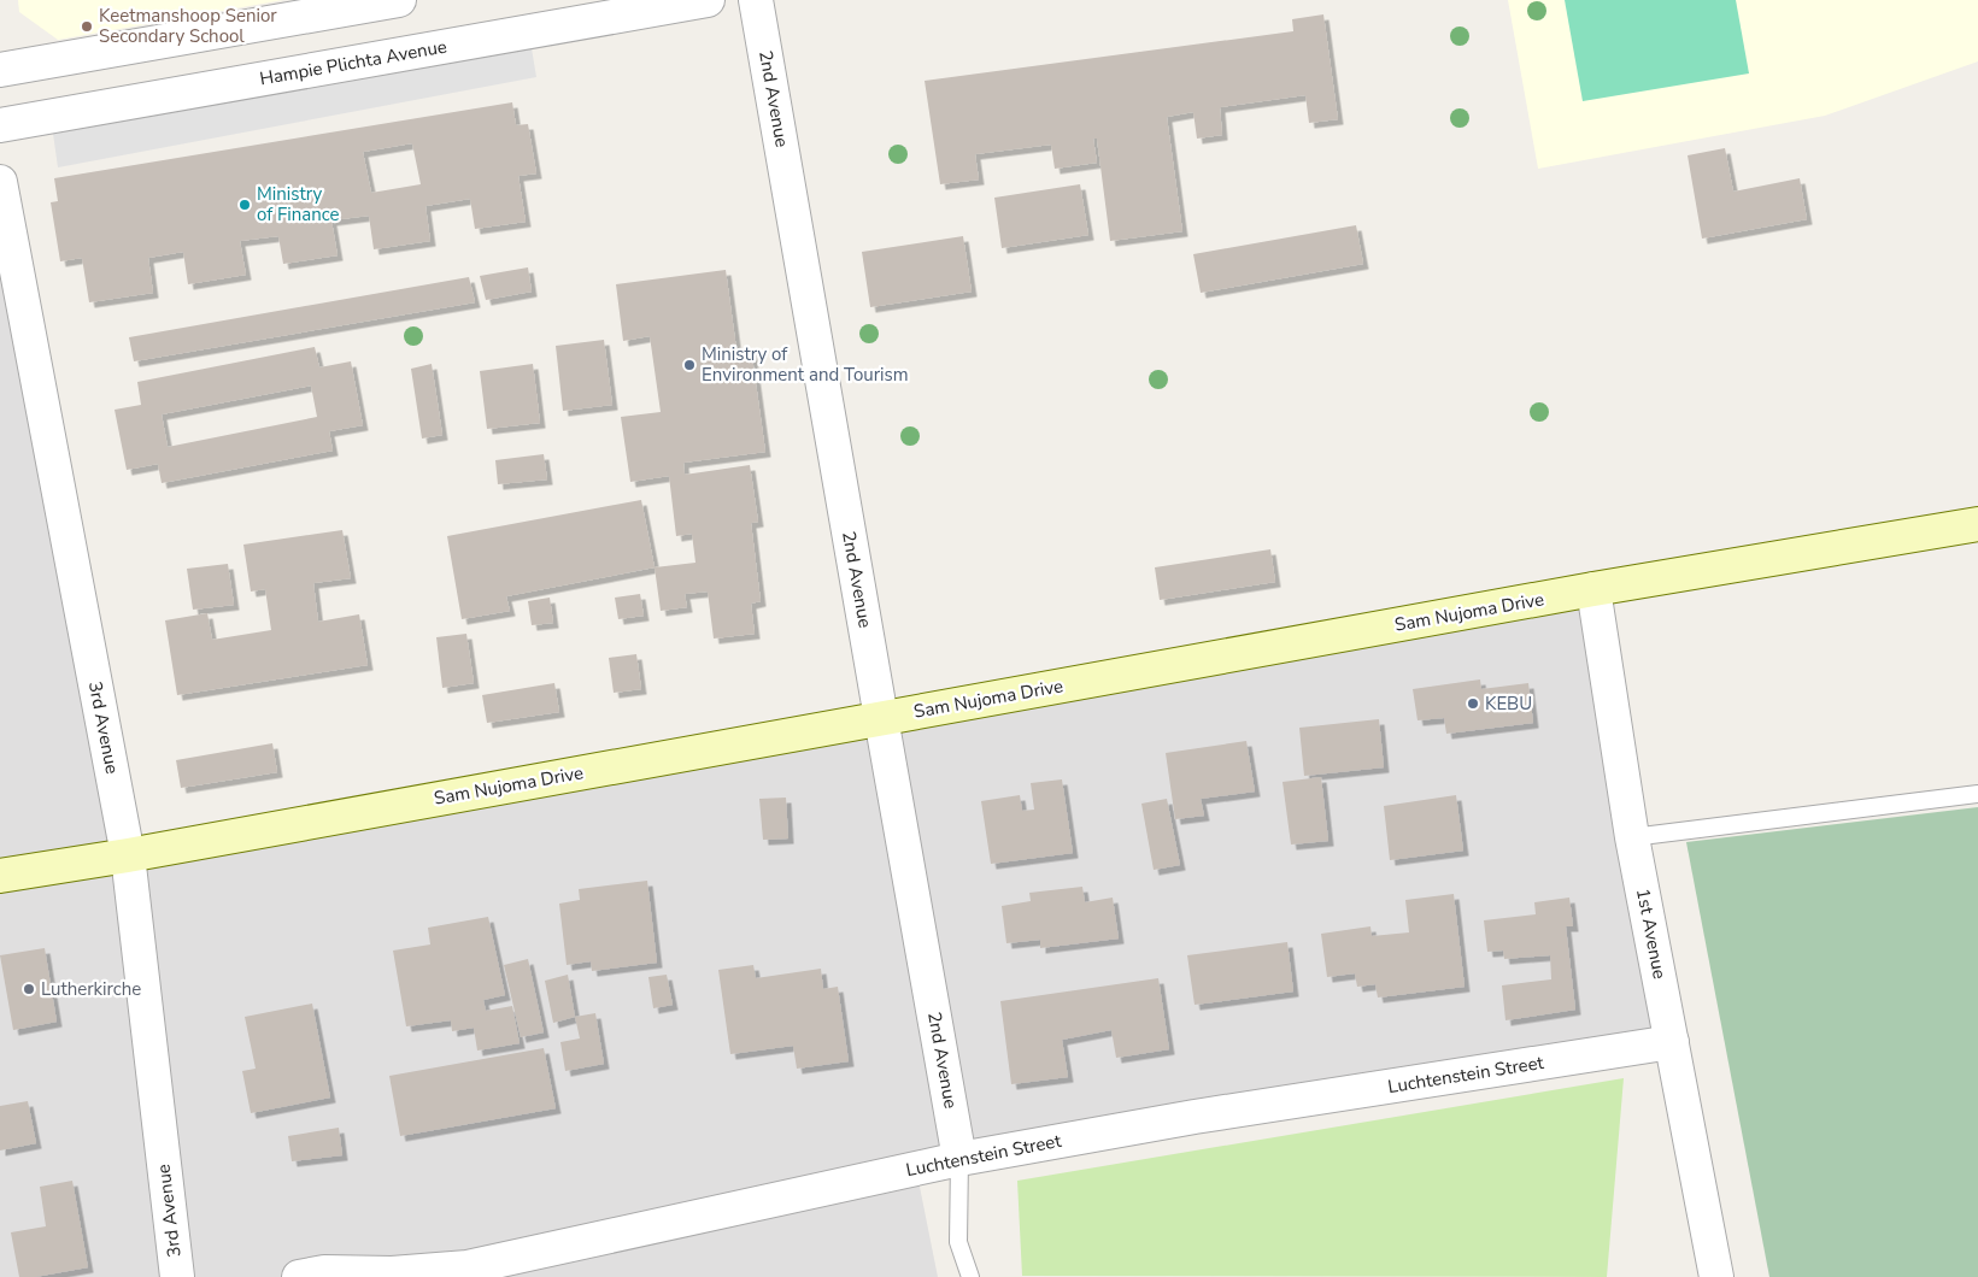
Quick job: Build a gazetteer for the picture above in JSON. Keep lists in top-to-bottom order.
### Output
{
  "streets": {
    "main road": ["Sam Nujoma Drive"],
    "street": [
      "Hampie Plichta Avenue",
      "2nd Avenue",
      "3rd Avenue",
      "1st Avenue",
      "Luchtenstein Street"
    ]
  },
  "crossings": [
    ["2nd Avenue", "Sam Nujoma Drive"],
    ["2nd Avenue", "Luchtenstein Street"],
    ["Sam Nujoma Drive", "3rd Avenue"],
    ["Sam Nujoma Drive", "1st Avenue"],
    ["1st Avenue", "Luchtenstein Street"]
  ],
  "places": [
    "Keetmanshoop Senior Secondary School",
    "Ministry of Finance",
    "Ministry of Environment and Tourism",
    "KEBU",
    "Lutherkirche"
  ]
}
